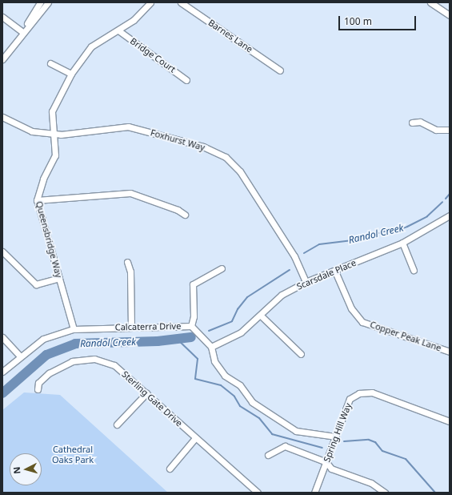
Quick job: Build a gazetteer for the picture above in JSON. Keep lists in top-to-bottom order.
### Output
{
  "streets": {
    "street": [
      "Barnes Lane",
      "Bridge Court",
      "Foxhurst Way",
      "Queensbridge Way",
      "Scarsdale Place",
      "Calcaterra Drive",
      "Copper Peak Lane",
      "Sterling Gate Drive",
      "Spring Hill Way"
    ]
  },
  "crossings": [
    ["Bridge Court", "Queensbridge Way"],
    ["Foxhurst Way", "Queensbridge Way"],
    ["Foxhurst Way", "Scarsdale Place"],
    ["Queensbridge Way", "Calcaterra Drive"],
    ["Scarsdale Place", "Calcaterra Drive"],
    ["Scarsdale Place", "Copper Peak Lane"],
    ["Calcaterra Drive", "Spring Hill Way"]
  ],
  "water": ["Randol Creek"],
  "parks": ["Cathedral Oaks Park"],
  "scale_bar": "100 m",
  "north": "left"
}
